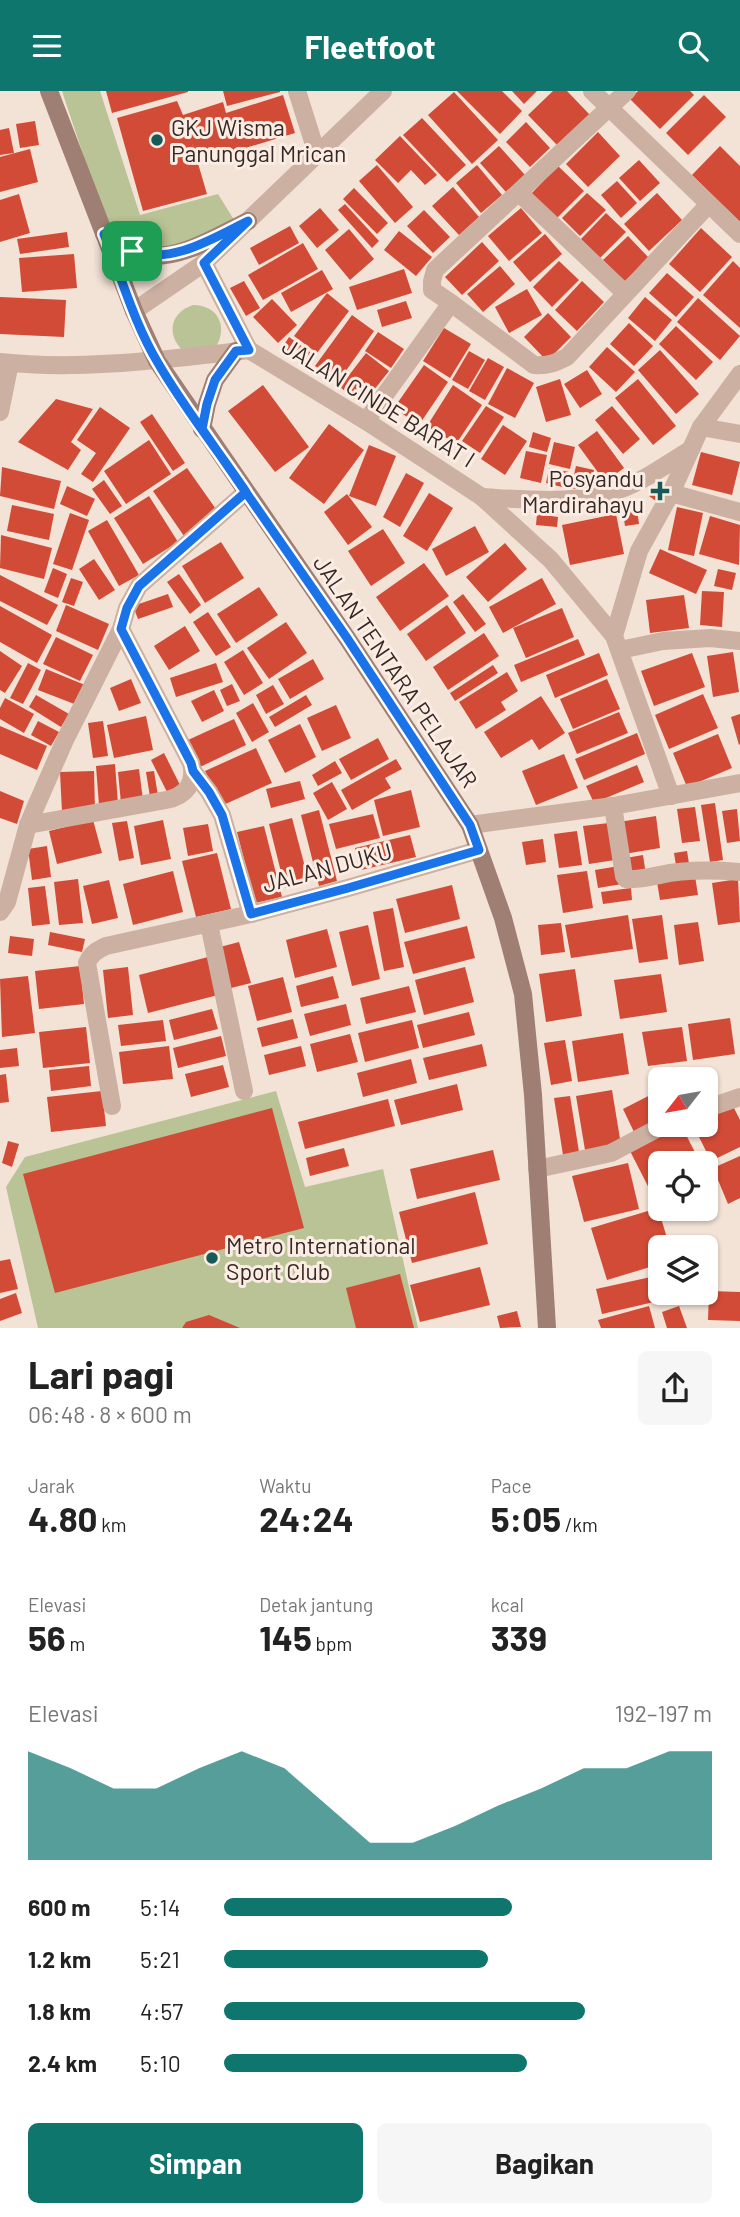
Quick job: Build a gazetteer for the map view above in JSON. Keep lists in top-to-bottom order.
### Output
{
  "streets": {
    "main road": ["JALAN TENTARA PELAJAR"],
    "street": ["JALAN CINDE BARAT I", "JALAN DUKU"]
  },
  "crossings": [
    ["JALAN TENTARA PELAJAR", "JALAN DUKU"]
  ],
  "places": {
    "other": ["GKJ Wisma Panunggal Mrican", "Metro International Sport Club"],
    "health": ["Posyandu Mardirahayu"]
  },
  "north": "bottom left",
  "page": {
    "header": "Fleetfoot",
    "heading": ["Lari pagi", "06:48 · 8 × 600 m"],
    "stats": [
      ["Jarak", "4.80 km"],
      ["Waktu", "24:24"],
      ["Pace", "5:05 /km"],
      ["Elevasi", "56 m"],
      ["Detak jantung", "145 bpm"],
      ["kcal", "339"]
    ],
    "chart": ["Elevasi", "192–197 m"],
    "list": [
      {
        "name": "600 m",
        "note": "5:14"
      },
      {
        "name": "1.2 km",
        "note": "5:21"
      },
      {
        "name": "1.8 km",
        "note": "4:57"
      },
      {
        "name": "2.4 km",
        "note": "5:10"
      }
    ],
    "buttons": ["Simpan", "Bagikan"]
  }
}
